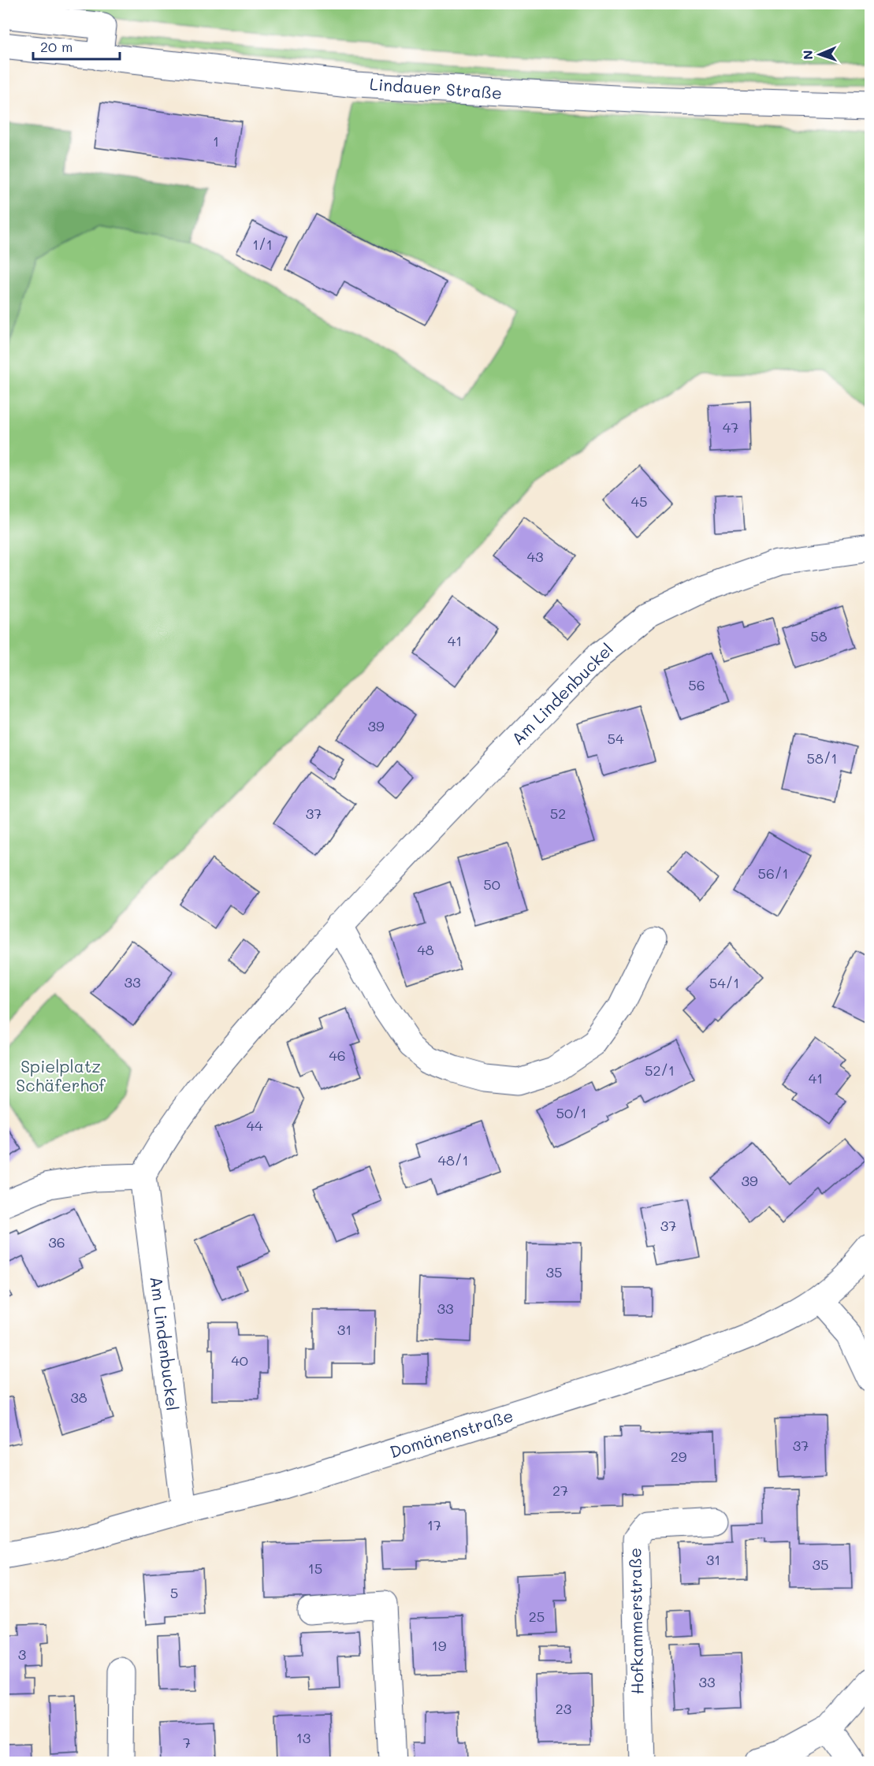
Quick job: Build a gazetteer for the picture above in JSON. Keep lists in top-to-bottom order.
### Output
{
  "streets": {
    "street": [
      "Lindauer Straße",
      "Am Lindenbuckel",
      "Domänenstraße",
      "Hofkammerstraße"
    ]
  },
  "crossings": [
    ["Am Lindenbuckel", "Domänenstraße"]
  ],
  "parks": ["Spielplatz Schäferhof"],
  "house_numbers": [
    "1",
    "1/1",
    "47",
    "45",
    "43",
    "58",
    "41",
    "56",
    "39",
    "54",
    "58/1",
    "37",
    "52",
    "56/1",
    "50",
    "48",
    "33",
    "54/1",
    "46",
    "52/1",
    "41",
    "50/1",
    "44",
    "48/1",
    "39",
    "37",
    "36",
    "35",
    "33",
    "31",
    "40",
    "38",
    "37",
    "29",
    "27",
    "17",
    "31",
    "35",
    "15",
    "5",
    "25",
    "19",
    "3",
    "33",
    "23",
    "13",
    "7"
  ],
  "scale_bar": "20 m",
  "north": "left"
}
